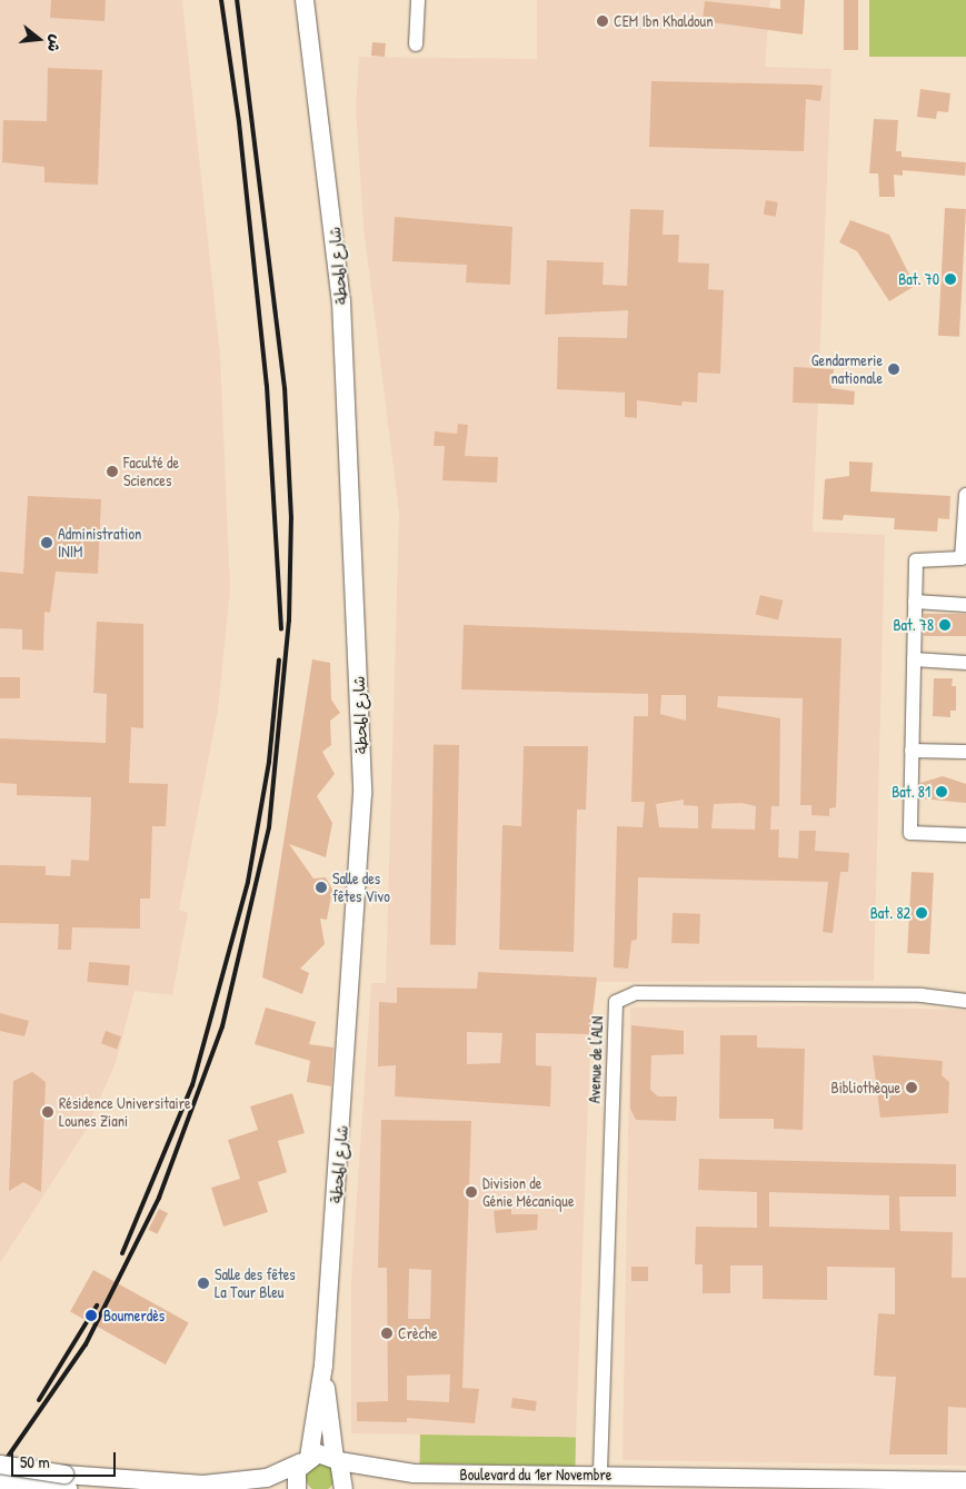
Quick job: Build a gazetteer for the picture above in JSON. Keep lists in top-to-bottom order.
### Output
{
  "streets": {
    "main road": ["شارع المحطة", "Boulevard du 1er Novembre"],
    "street": ["Avenue de l'ALN"]
  },
  "crossings": [
    ["Avenue de l'ALN", "Boulevard du 1er Novembre"]
  ],
  "places": [
    "CEM Ibn Khaldoun",
    "Bat. 70",
    "Gendarmerie nationale",
    "Faculté de Sciences",
    "Administration INIM",
    "Bat. 78",
    "Bat. 81",
    "Salle des fêtes Vivo",
    "Bat. 82",
    "Bibliothèque",
    "Résidence Universitaire Lounes Ziani",
    "Division de Génie Mécanique",
    "Salle des fêtes La Tour Bleu",
    "Boumerdès",
    "Crèche"
  ],
  "scale_bar": "50 m",
  "north": "right"
}
